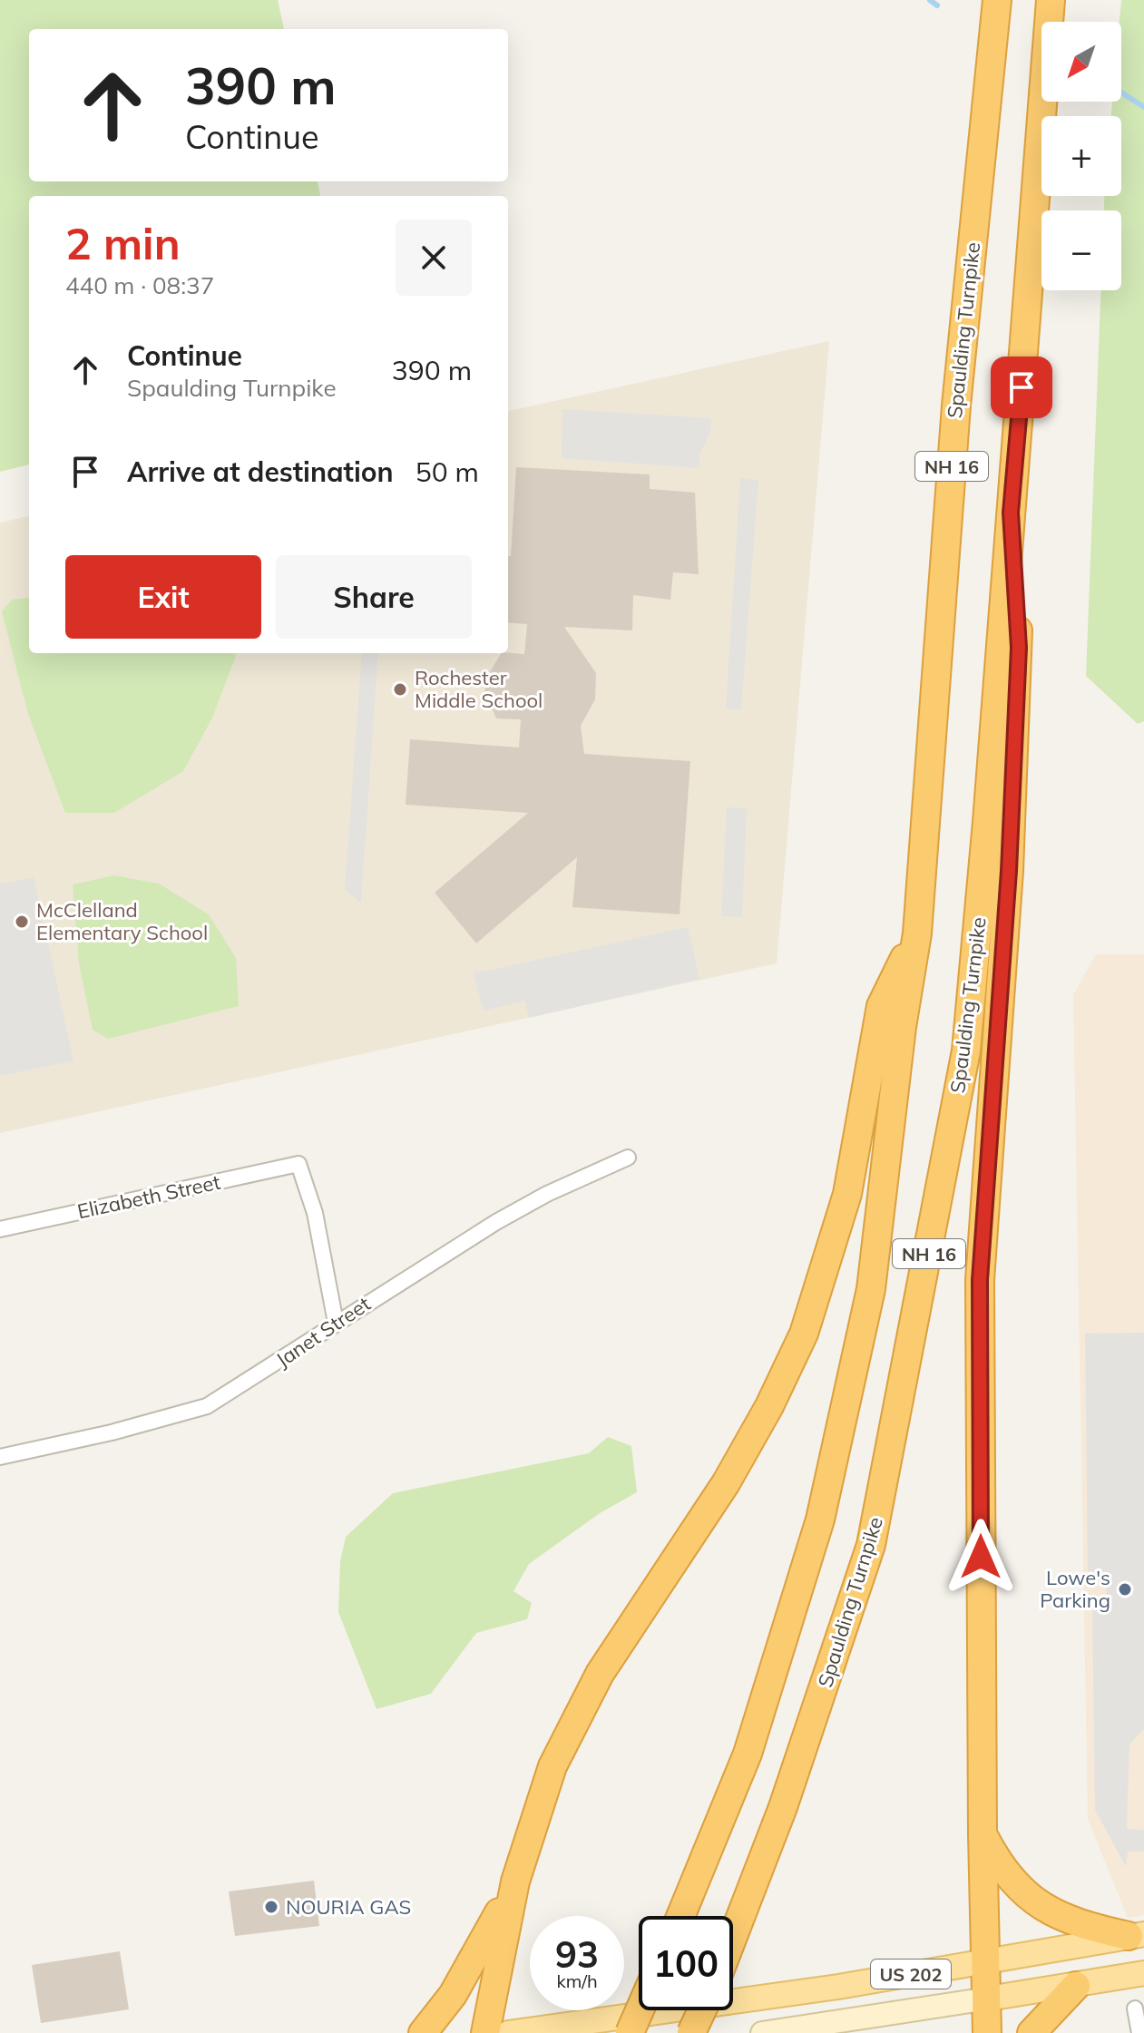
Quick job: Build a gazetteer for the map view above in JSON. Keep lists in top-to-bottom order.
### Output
{
  "streets": {
    "highway": ["Spaulding Turnpike", "NH 16"],
    "main road": ["US 202"],
    "street": ["Elizabeth Street", "Janet Street"]
  },
  "crossings": [
    ["Elizabeth Street", "Janet Street"]
  ],
  "places": [
    "Rochester Middle School",
    "McClelland Elementary School",
    "Lowe's Parking",
    "NOURIA GAS"
  ],
  "north": "bottom left",
  "page": {
    "map_buttons": ["+", "−"],
    "turn": ["390 m", "Continue"],
    "heading": ["2 min", "440 m · 08:37"],
    "list": [
      {
        "name": "Continue",
        "note": "Spaulding Turnpike",
        "value": "390 m"
      },
      {
        "name": "Arrive at destination",
        "value": "50 m"
      }
    ],
    "buttons": ["Exit", "Share"],
    "speed": "93 km/h",
    "limit": "100"
  }
}
